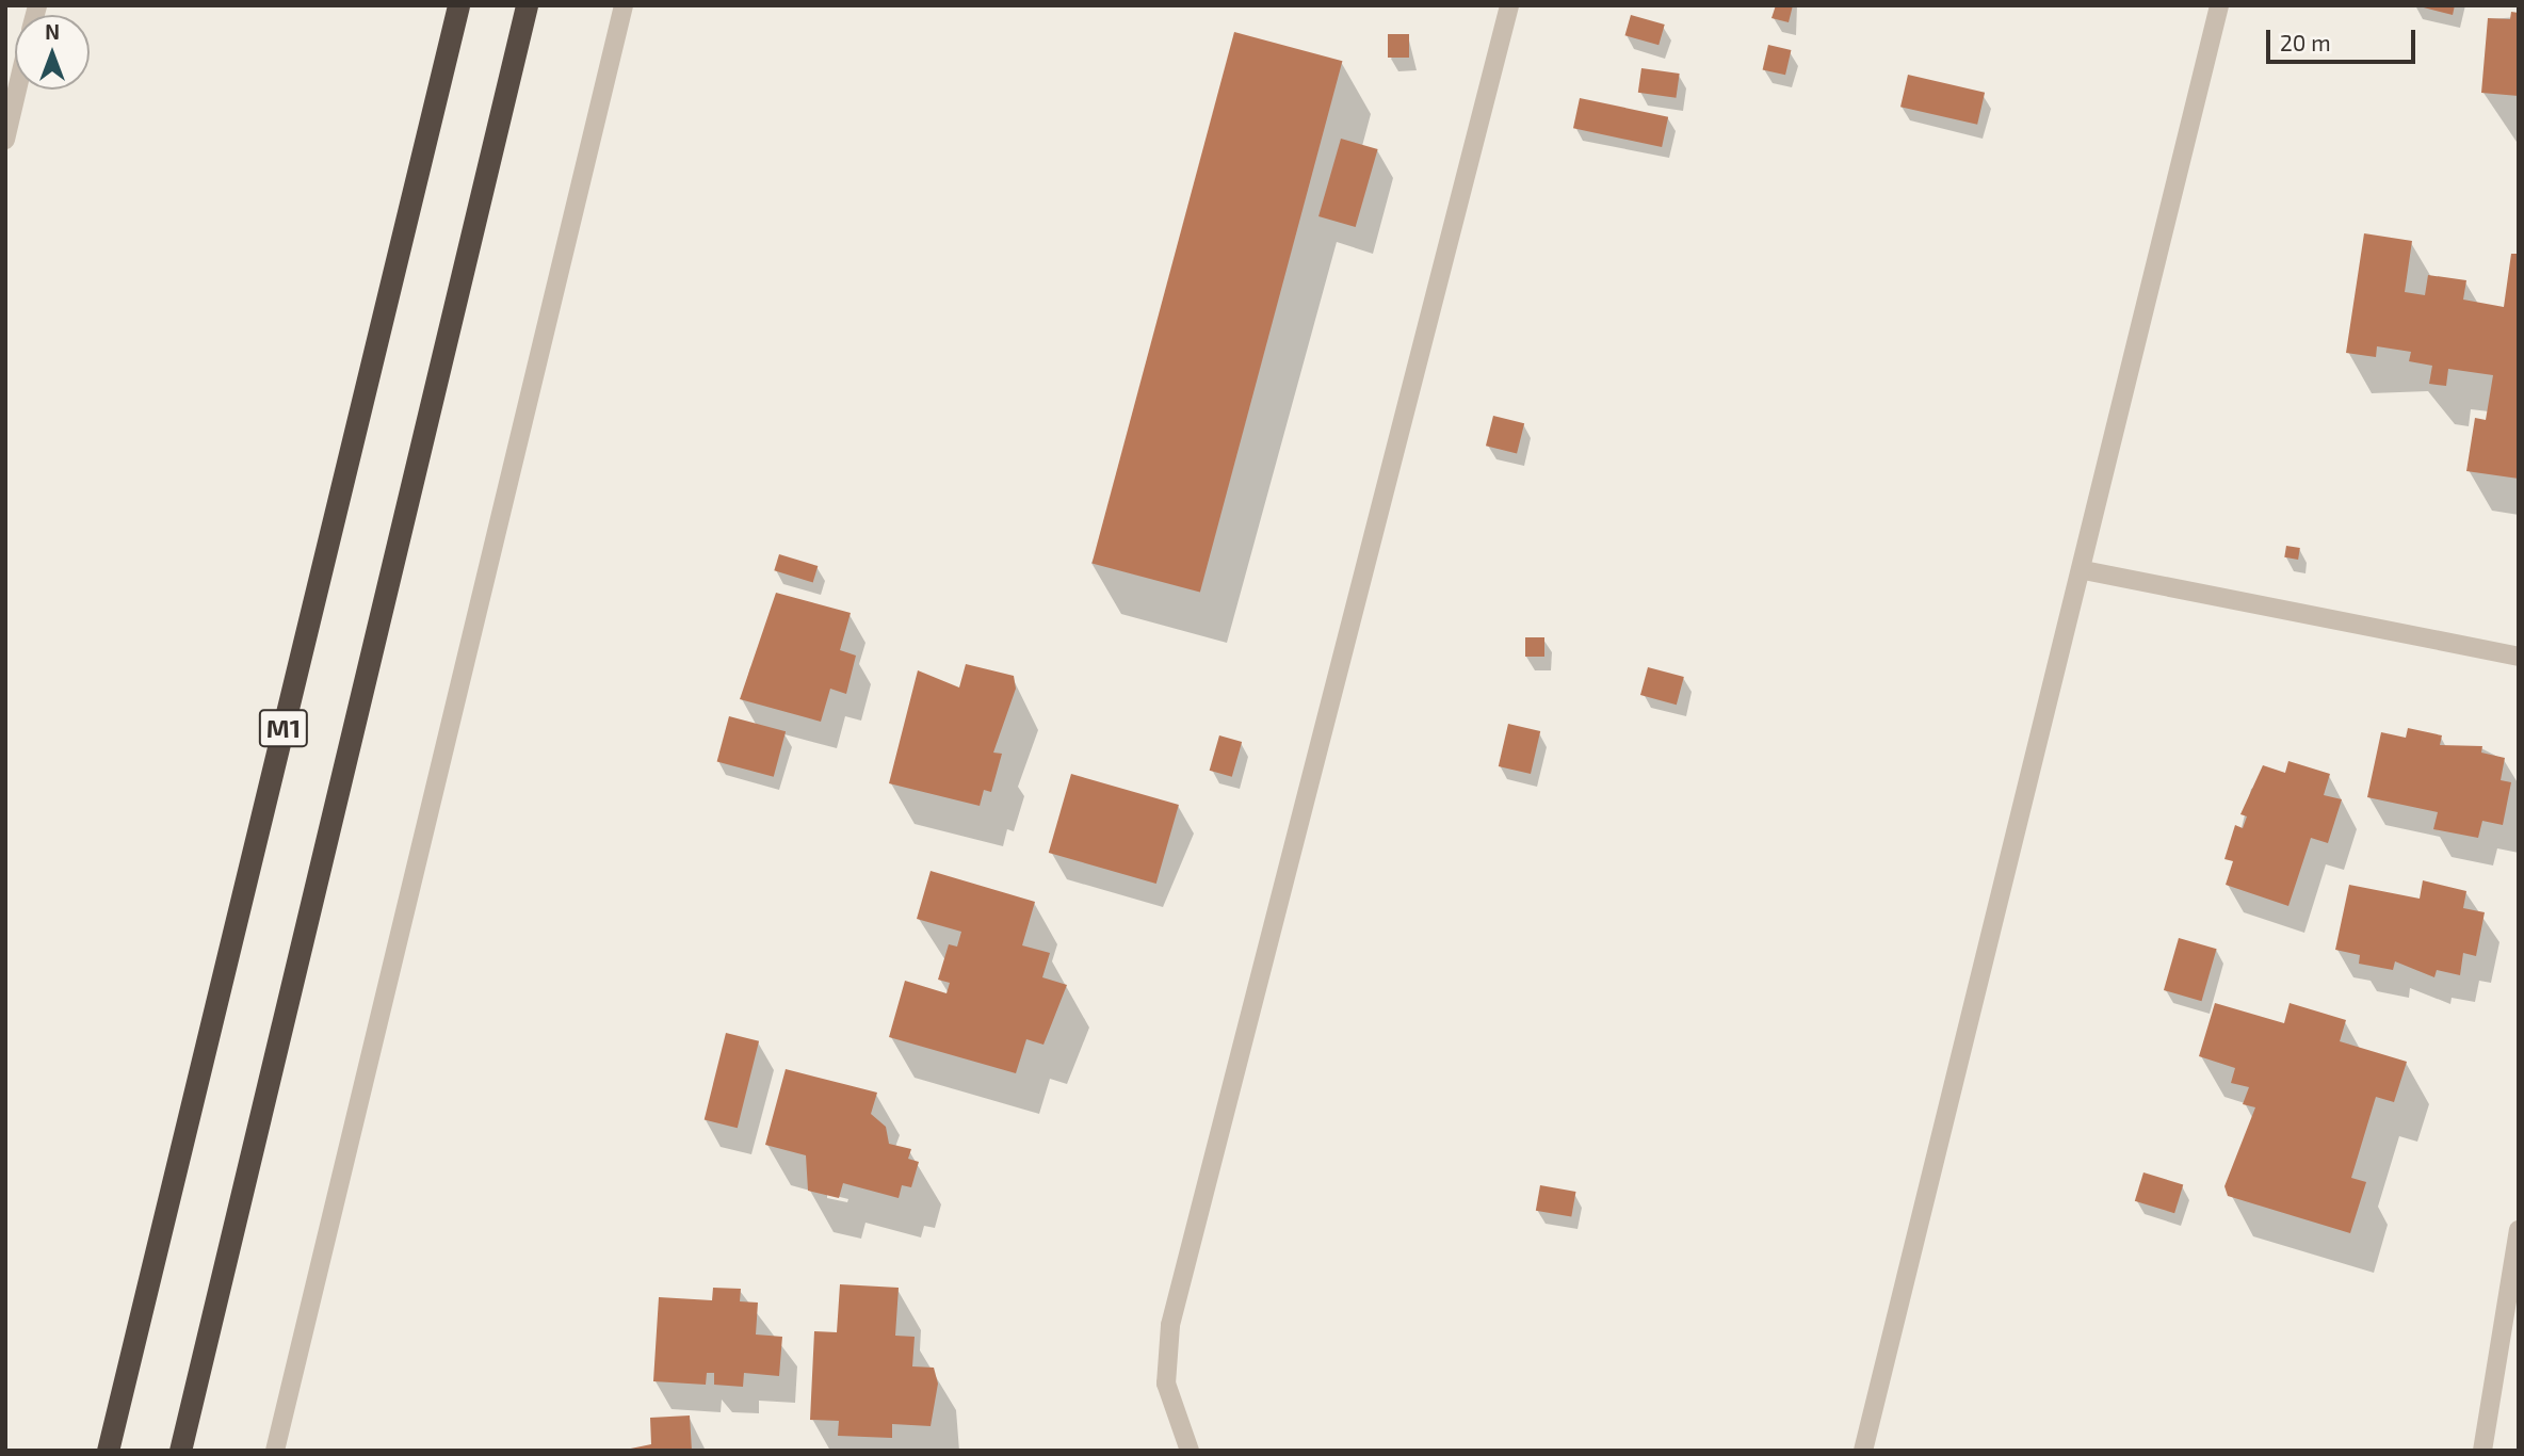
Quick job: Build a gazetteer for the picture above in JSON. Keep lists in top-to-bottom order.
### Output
{
  "streets": {
    "highway": ["M1"]
  },
  "scale_bar": "20 m",
  "north": "top"
}
